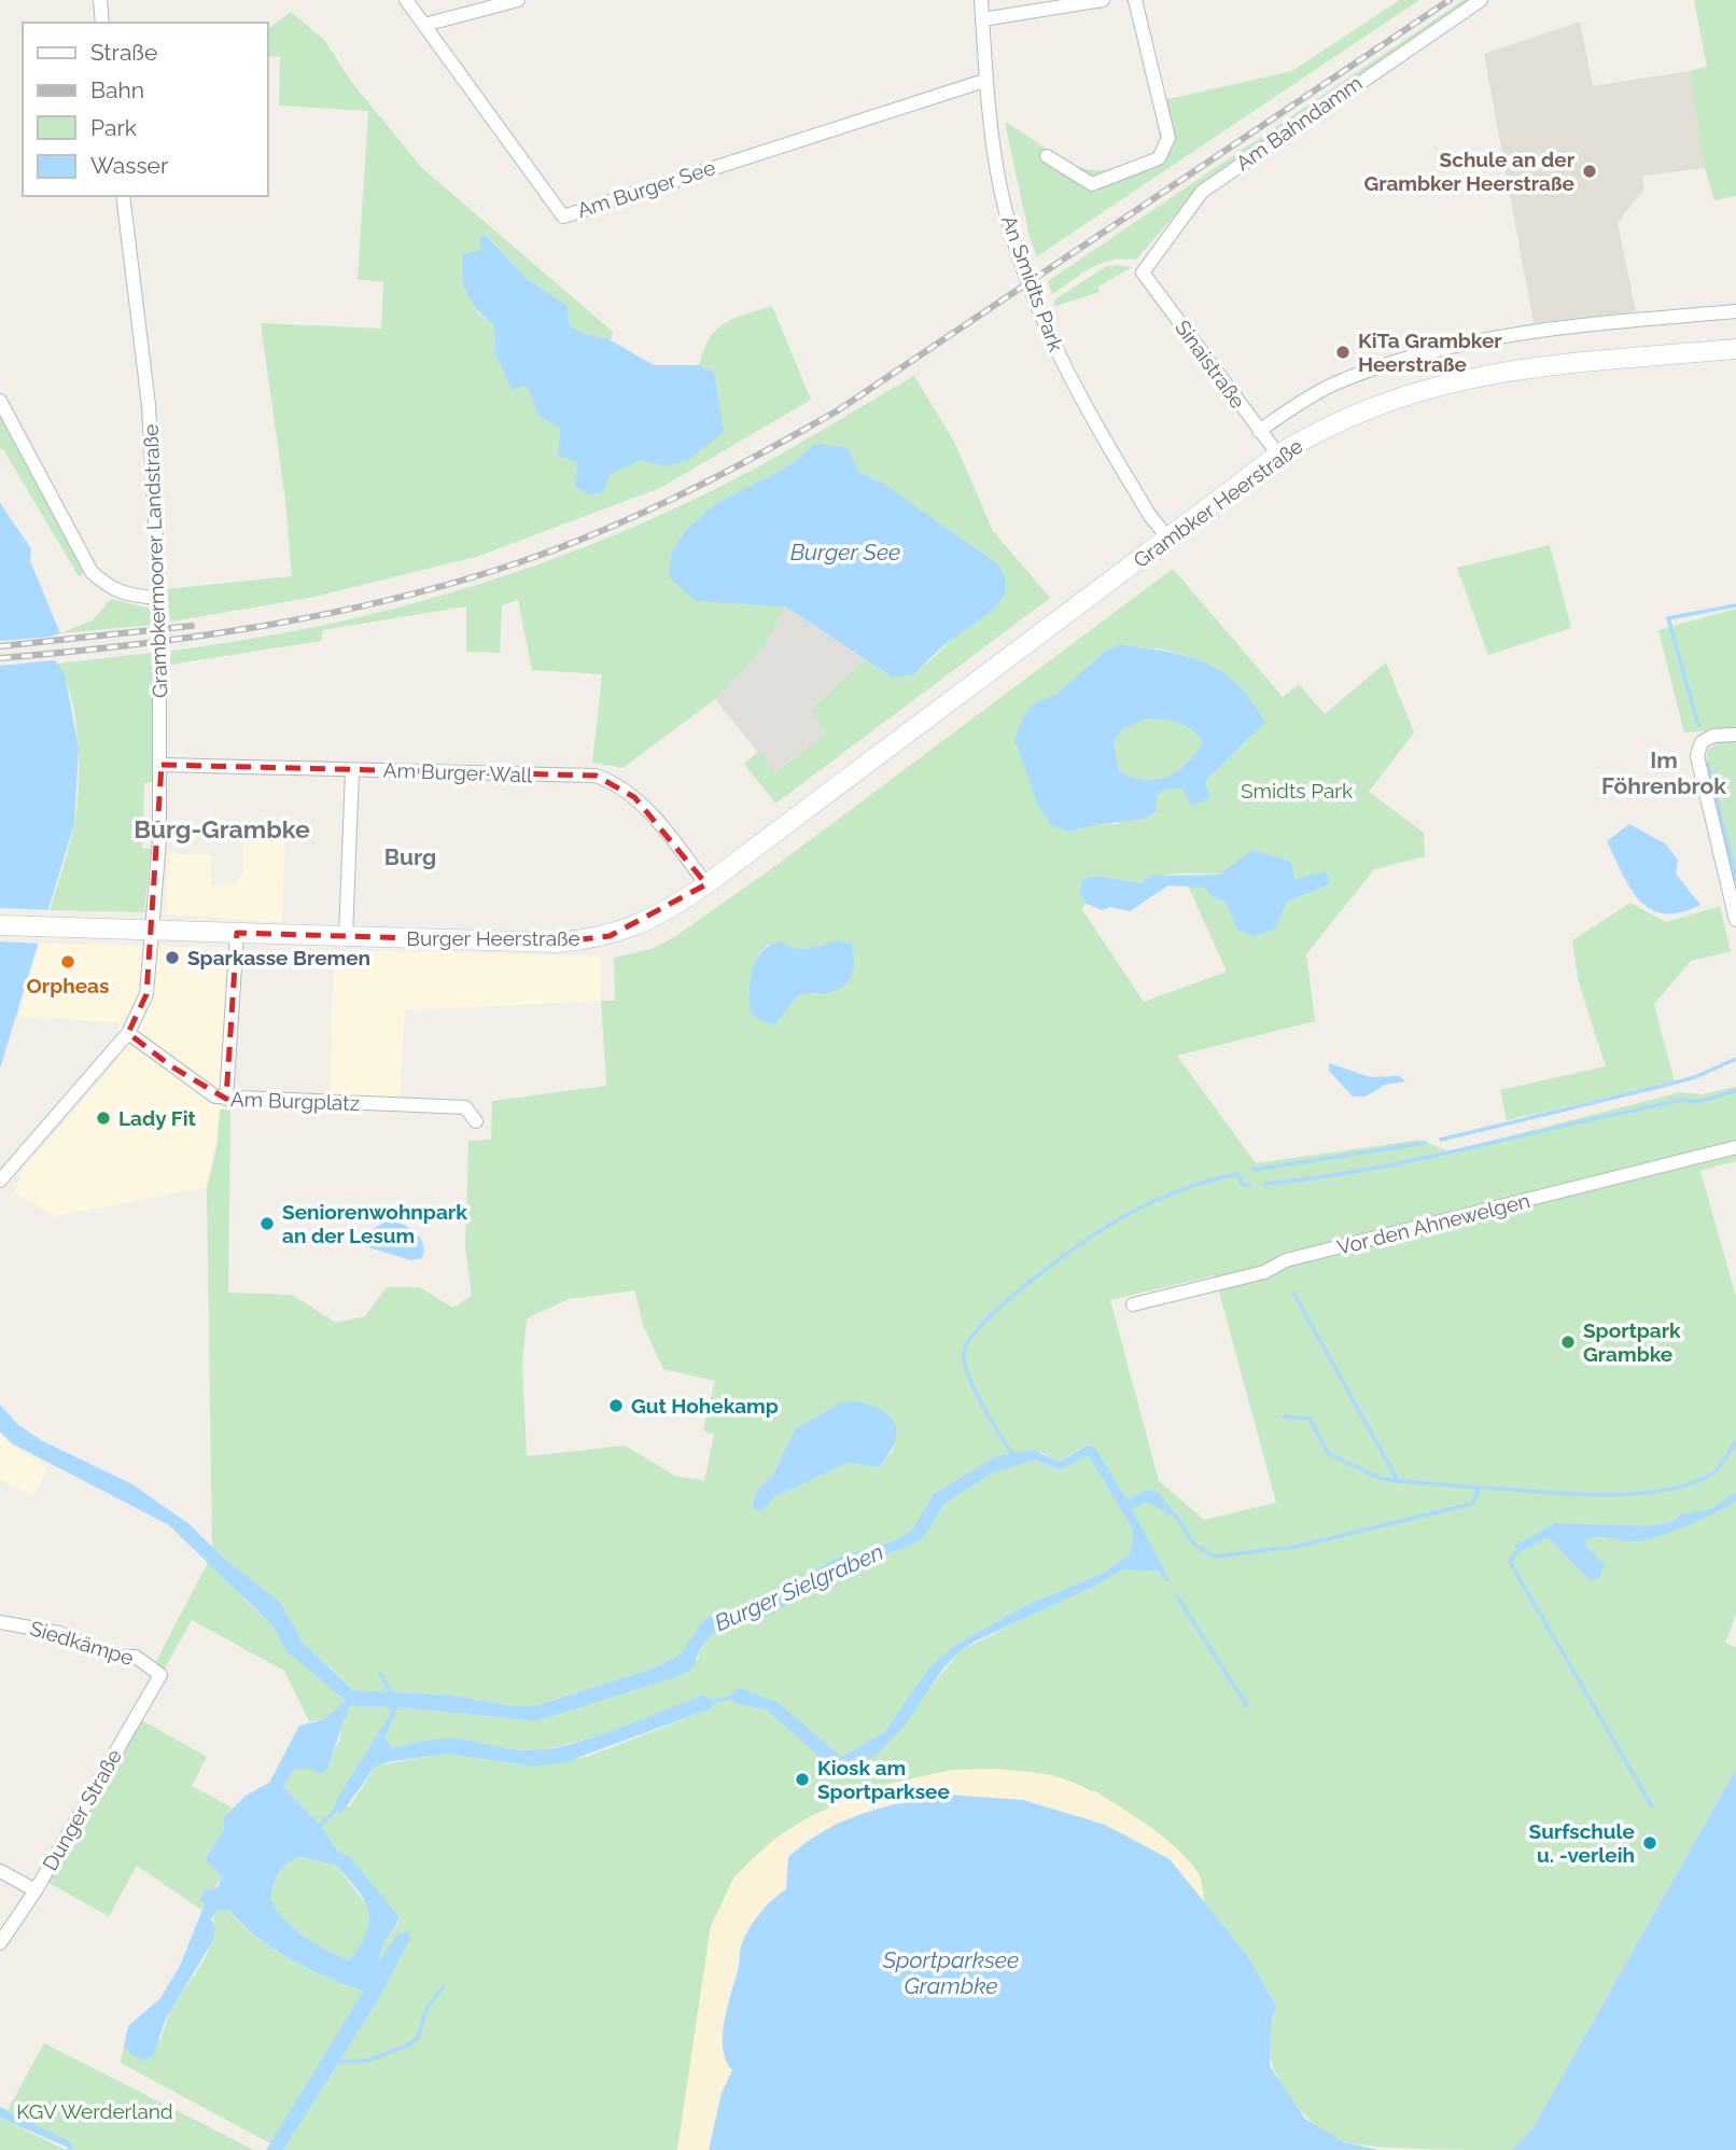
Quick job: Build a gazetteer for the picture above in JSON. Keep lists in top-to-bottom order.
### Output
{
  "streets": {
    "main road": ["Grambker Heerstraße", "Burger Heerstraße"],
    "street": [
      "Am Bahndamm",
      "Am Burger See",
      "An Smidts Park",
      "Sinaistraße",
      "Grambkermoorer Landstraße",
      "Am Burger Wall",
      "Am Burgplatz",
      "Vor den Ahnewelgen",
      "Siedkämpe",
      "Dunger Straße"
    ]
  },
  "crossings": [
    ["Am Bahndamm", "Sinaistraße"],
    ["Am Burger See", "An Smidts Park"],
    ["An Smidts Park", "Grambker Heerstraße"],
    ["Sinaistraße", "Grambker Heerstraße"],
    ["Grambker Heerstraße", "Burger Heerstraße"],
    ["Grambkermoorer Landstraße", "Am Burger Wall"],
    ["Grambkermoorer Landstraße", "Burger Heerstraße"],
    ["Grambkermoorer Landstraße", "Am Burgplatz"],
    ["Am Burger Wall", "Burger Heerstraße"],
    ["Siedkämpe", "Dunger Straße"]
  ],
  "districts": ["Im Föhrenbrok", "Burg-Grambke", "Burg"],
  "water": ["Burger See", "Burger Sielgraben", "Sportparksee Grambke"],
  "parks": ["Smidts Park", "KGV Werderland"],
  "places": [
    "Schule an der Grambker Heerstraße",
    "KiTa Grambker Heerstraße",
    "Sparkasse Bremen",
    "Orpheas",
    "Lady Fit",
    "Seniorenwohnpark an der Lesum",
    "Sportpark Grambke",
    "Gut Hohekamp",
    "Kiosk am Sportparksee",
    "Surfschule u. -verleih"
  ],
  "legend": [
    "Straße",
    "Bahn",
    "Park",
    "Wasser"
  ]
}
